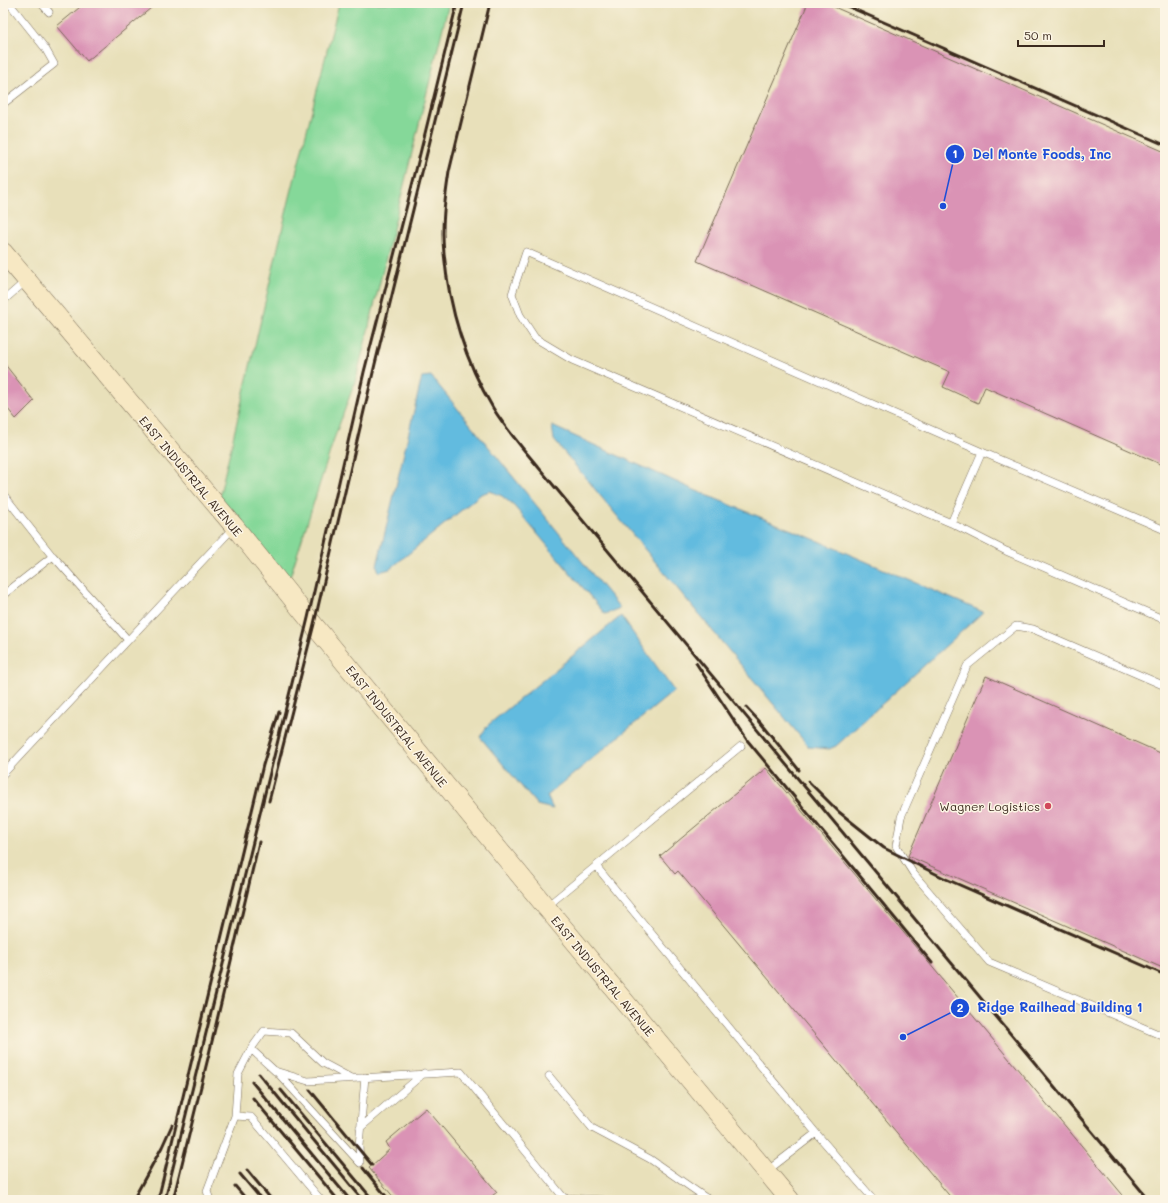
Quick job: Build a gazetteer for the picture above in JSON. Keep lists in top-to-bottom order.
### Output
{
  "streets": {
    "street": ["EAST INDUSTRIAL AVENUE"]
  },
  "places": ["Del Monte Foods, Inc", "Wagner Logistics", "Ridge Railhead Building 1"],
  "scale_bar": "50 m"
}
